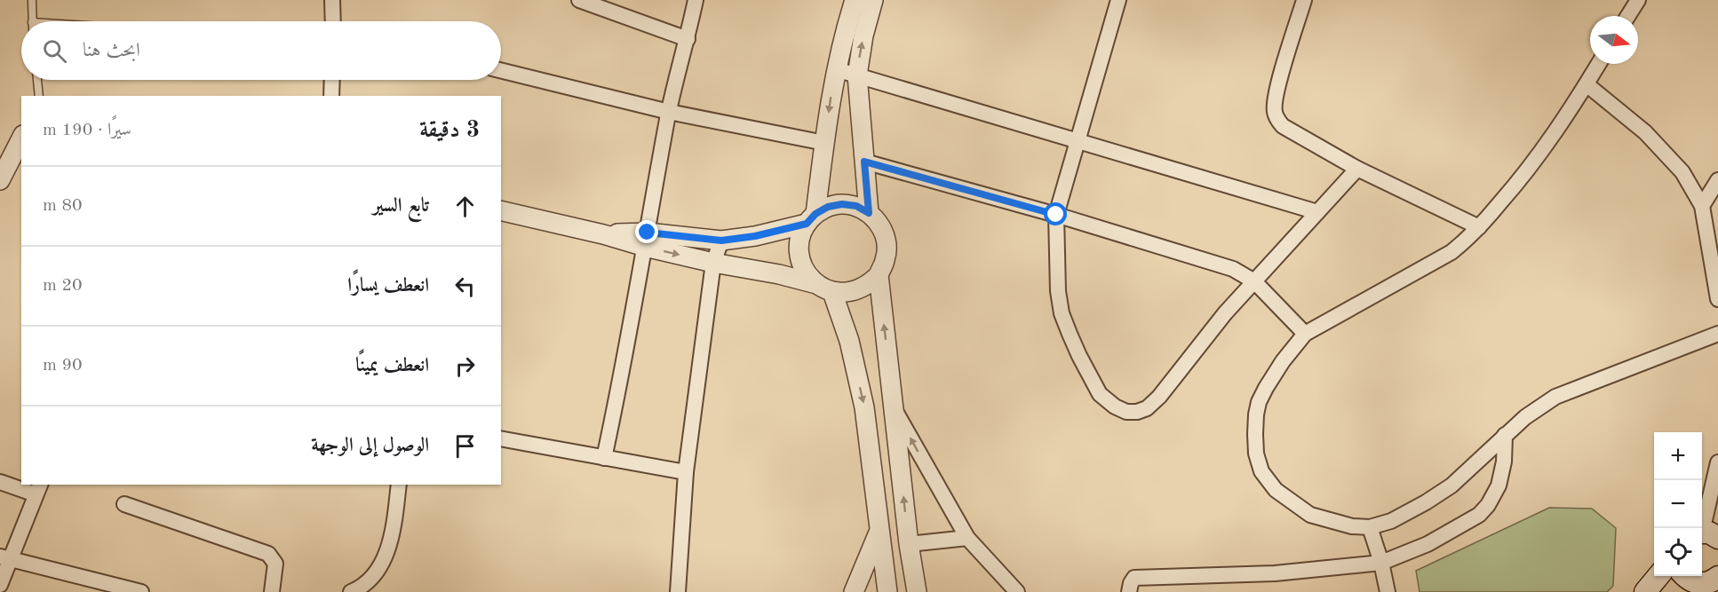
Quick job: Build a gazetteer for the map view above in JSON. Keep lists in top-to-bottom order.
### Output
{
  "north": "right",
  "page": {
    "search": "ابحث هنا",
    "heading": ["3 دقيقة", "سيرًا · 190 m"],
    "list": [
      ["تابع السير", "80 m"],
      ["انعطف يسارًا", "20 m"],
      ["انعطف يمينًا", "90 m"],
      "الوصول إلى الوجهة"
    ],
    "map_buttons": ["+", "−"]
  }
}
